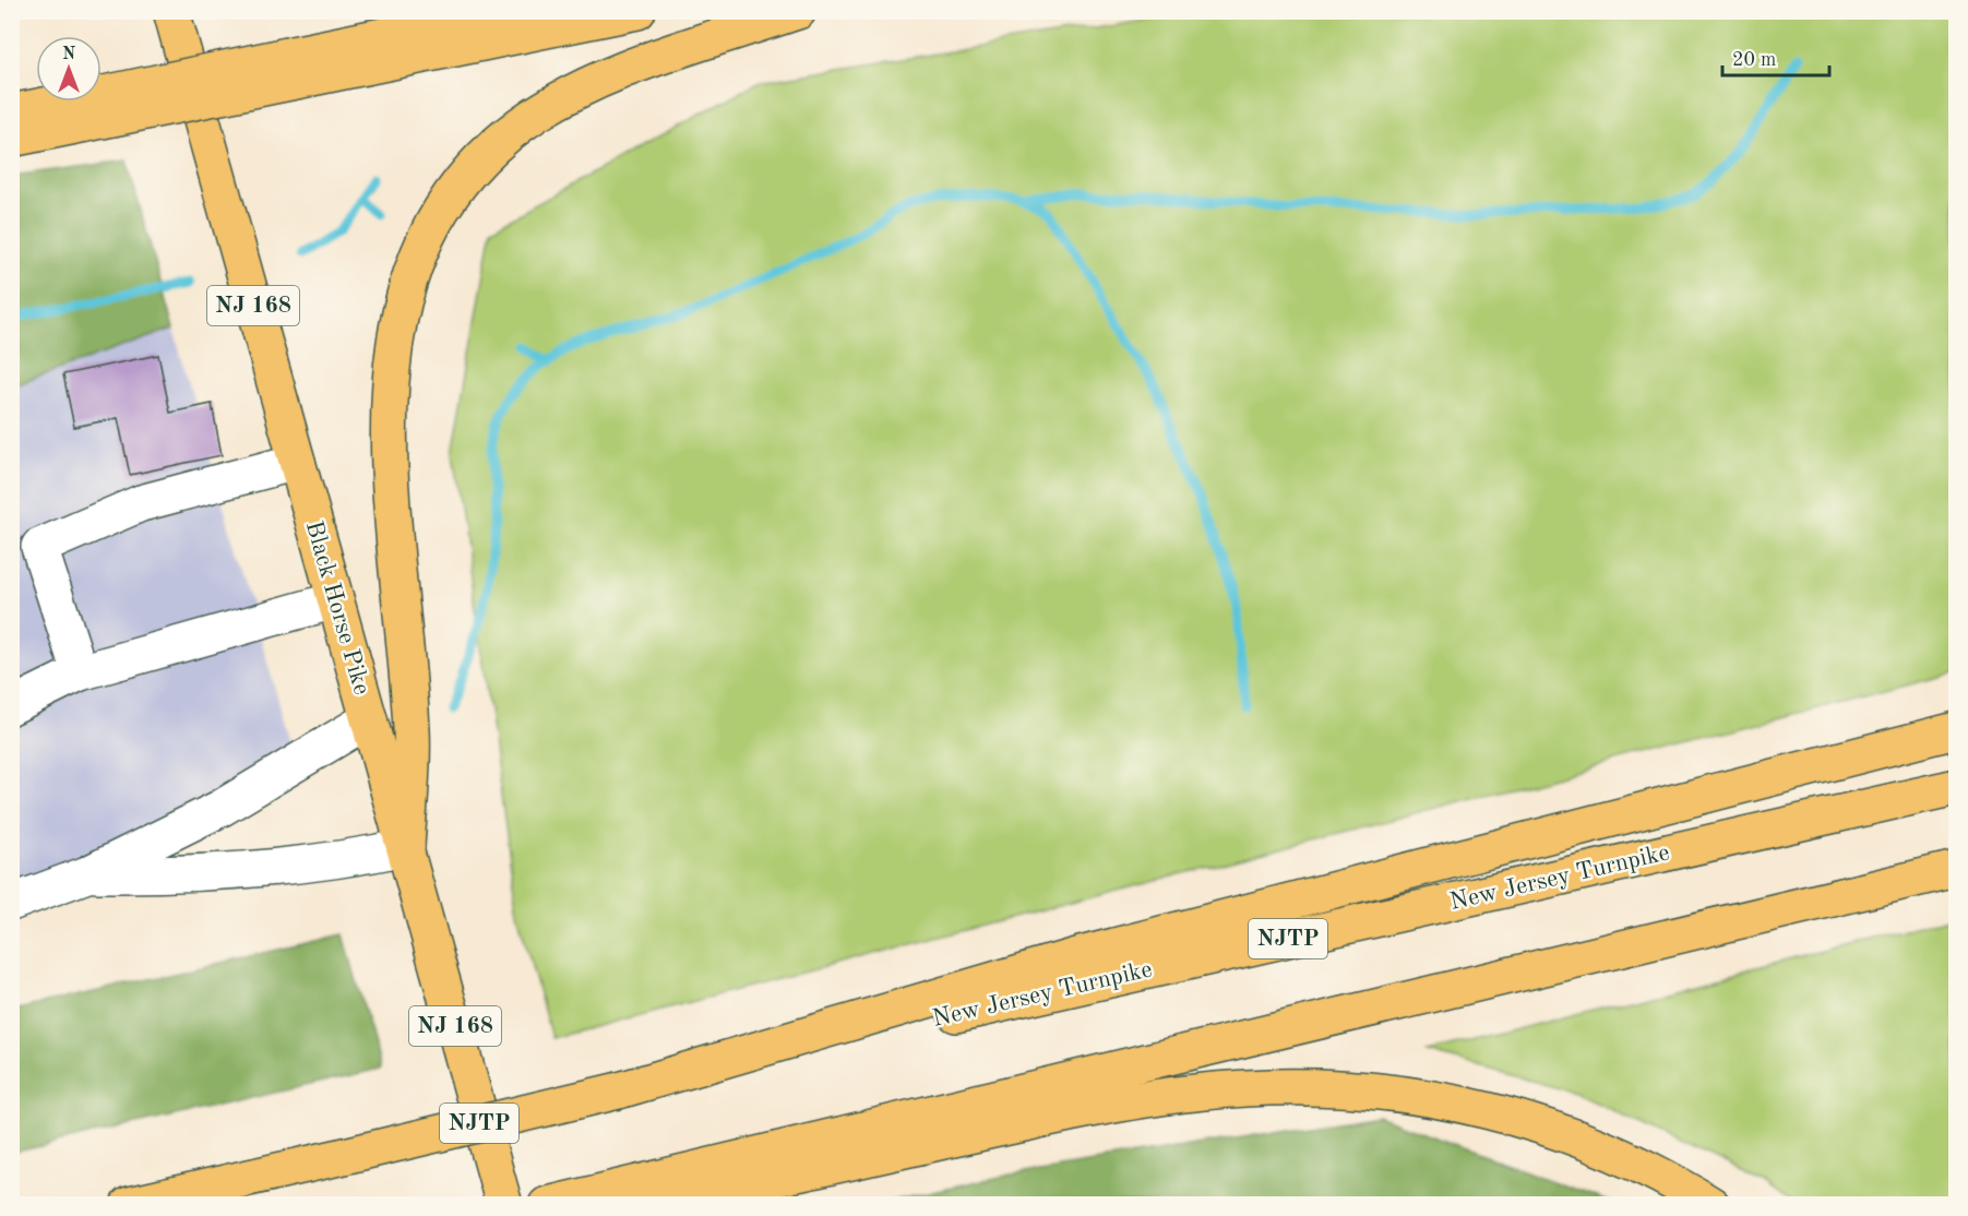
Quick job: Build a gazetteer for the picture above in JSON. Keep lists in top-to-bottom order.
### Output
{
  "streets": {
    "main road": [
      "NJ 168",
      "Black Horse Pike",
      "New Jersey Turnpike",
      "NJTP"
    ]
  },
  "scale_bar": "20 m",
  "north": "top"
}
